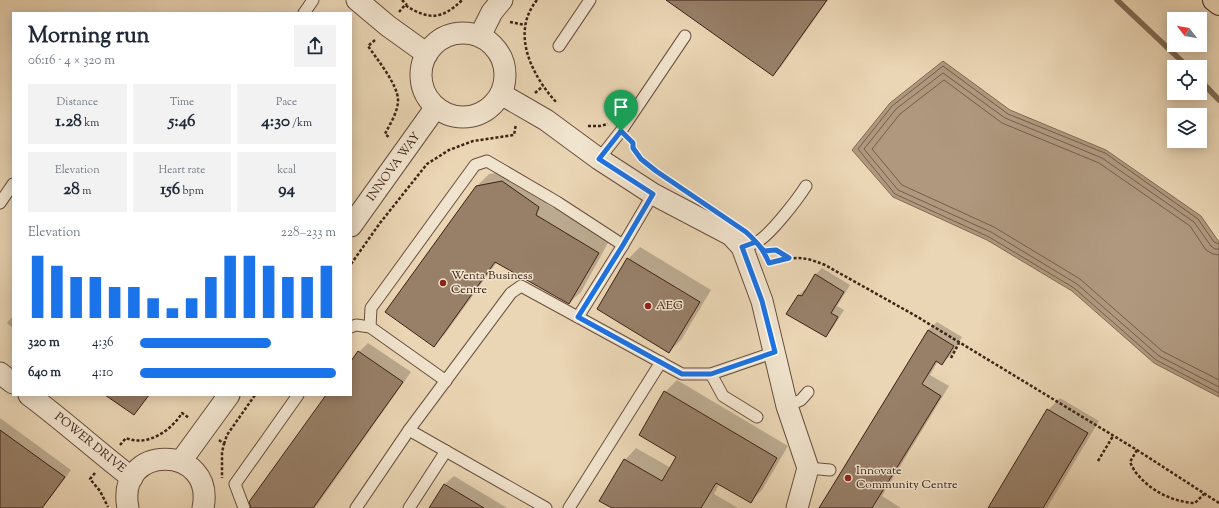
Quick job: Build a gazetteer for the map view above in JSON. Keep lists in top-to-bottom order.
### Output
{
  "streets": {
    "street": ["INNOVA WAY", "POWER DRIVE"]
  },
  "places": ["Wenta Business Centre", "AEG", "Innovate Community Centre"],
  "north": "top left",
  "page": {
    "heading": ["Morning run", "06:16 · 4 × 320 m"],
    "stats": [
      ["Distance", "1.28 km"],
      ["Time", "5:46"],
      ["Pace", "4:30 /km"],
      ["Elevation", "28 m"],
      ["Heart rate", "156 bpm"],
      ["kcal", "94"]
    ],
    "chart": ["Elevation", "228–233 m"],
    "list": [
      {
        "name": "320 m",
        "note": "4:36"
      },
      {
        "name": "640 m",
        "note": "4:10"
      }
    ]
  }
}
